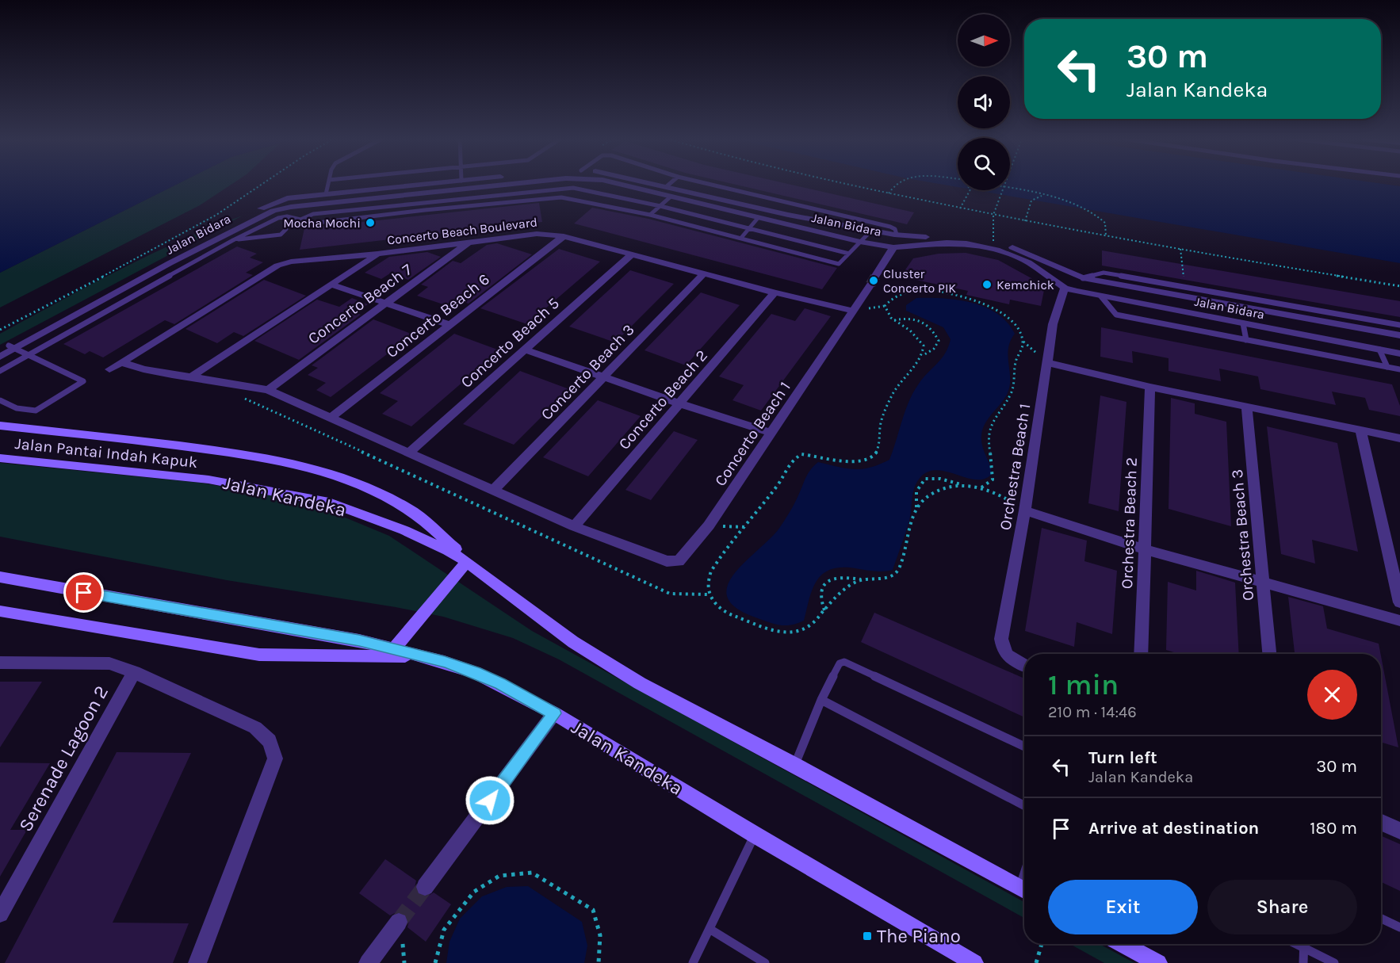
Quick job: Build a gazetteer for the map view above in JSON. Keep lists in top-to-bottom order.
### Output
{
  "streets": {
    "main road": ["Jalan Pantai Indah Kapuk", "Jalan Kandeka"],
    "street": [
      "Jalan Bidara",
      "Concerto Beach Boulevard",
      "Concerto Beach 7",
      "Concerto Beach 6",
      "Concerto Beach 5",
      "Concerto Beach 3",
      "Concerto Beach 2",
      "Concerto Beach 1",
      "Orchestra Beach 1",
      "Orchestra Beach 2",
      "Orchestra Beach 3",
      "Serenade Lagoon 2"
    ]
  },
  "crossings": [
    ["Jalan Bidara", "Concerto Beach 1"],
    ["Jalan Bidara", "Orchestra Beach 1"],
    ["Concerto Beach Boulevard", "Concerto Beach 7"],
    ["Concerto Beach Boulevard", "Concerto Beach 6"],
    ["Concerto Beach Boulevard", "Concerto Beach 5"],
    ["Concerto Beach Boulevard", "Concerto Beach 3"],
    ["Concerto Beach Boulevard", "Concerto Beach 2"],
    ["Concerto Beach Boulevard", "Concerto Beach 1"],
    ["Concerto Beach 2", "Concerto Beach 1"],
    ["Jalan Pantai Indah Kapuk", "Jalan Kandeka"]
  ],
  "places": {
    "other": ["Mocha Mochi", "Cluster Concerto PIK", "Kemchick"],
    "transit": ["The Piano"]
  },
  "north": "right",
  "page": {
    "turn": ["30 m", "Jalan Kandeka"],
    "heading": ["1 min", "210 m · 14:46"],
    "list": [
      {
        "name": "Turn left",
        "note": "Jalan Kandeka",
        "value": "30 m"
      },
      {
        "name": "Arrive at destination",
        "value": "180 m"
      }
    ],
    "buttons": ["Exit", "Share"]
  }
}
